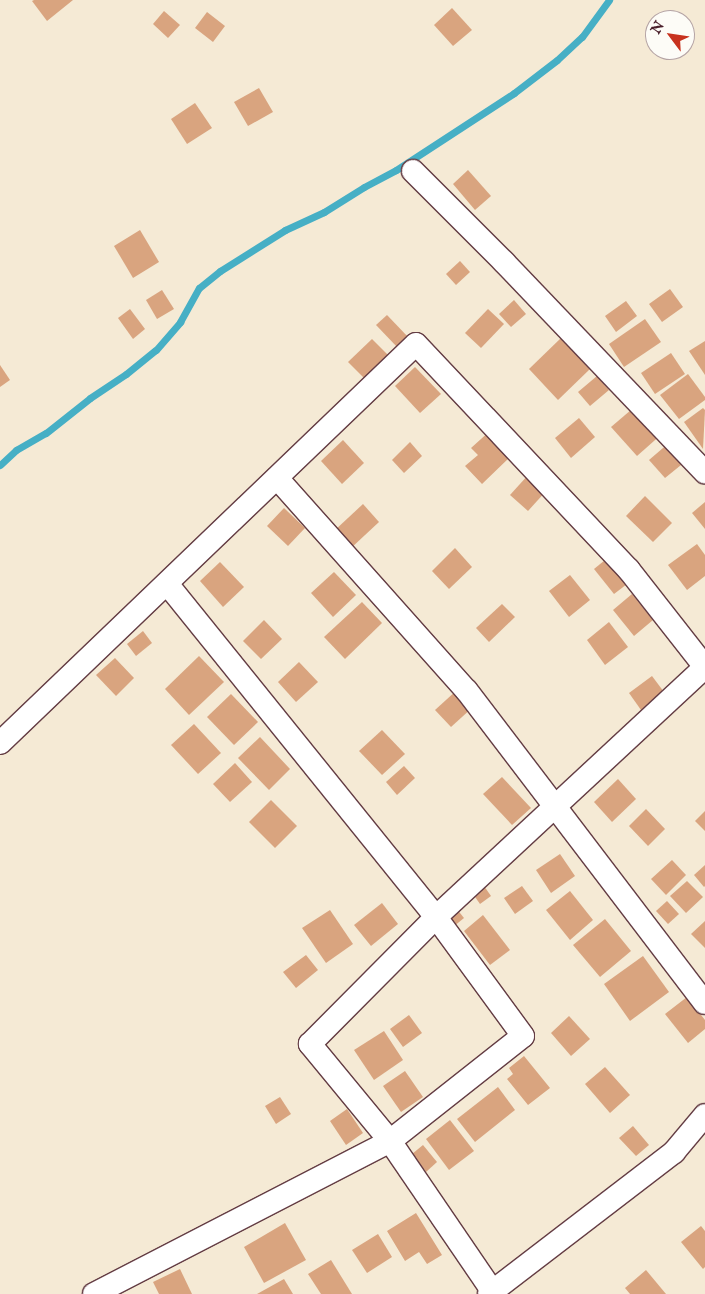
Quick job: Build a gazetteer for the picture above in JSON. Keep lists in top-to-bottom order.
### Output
{
  "north": "top left"
}
